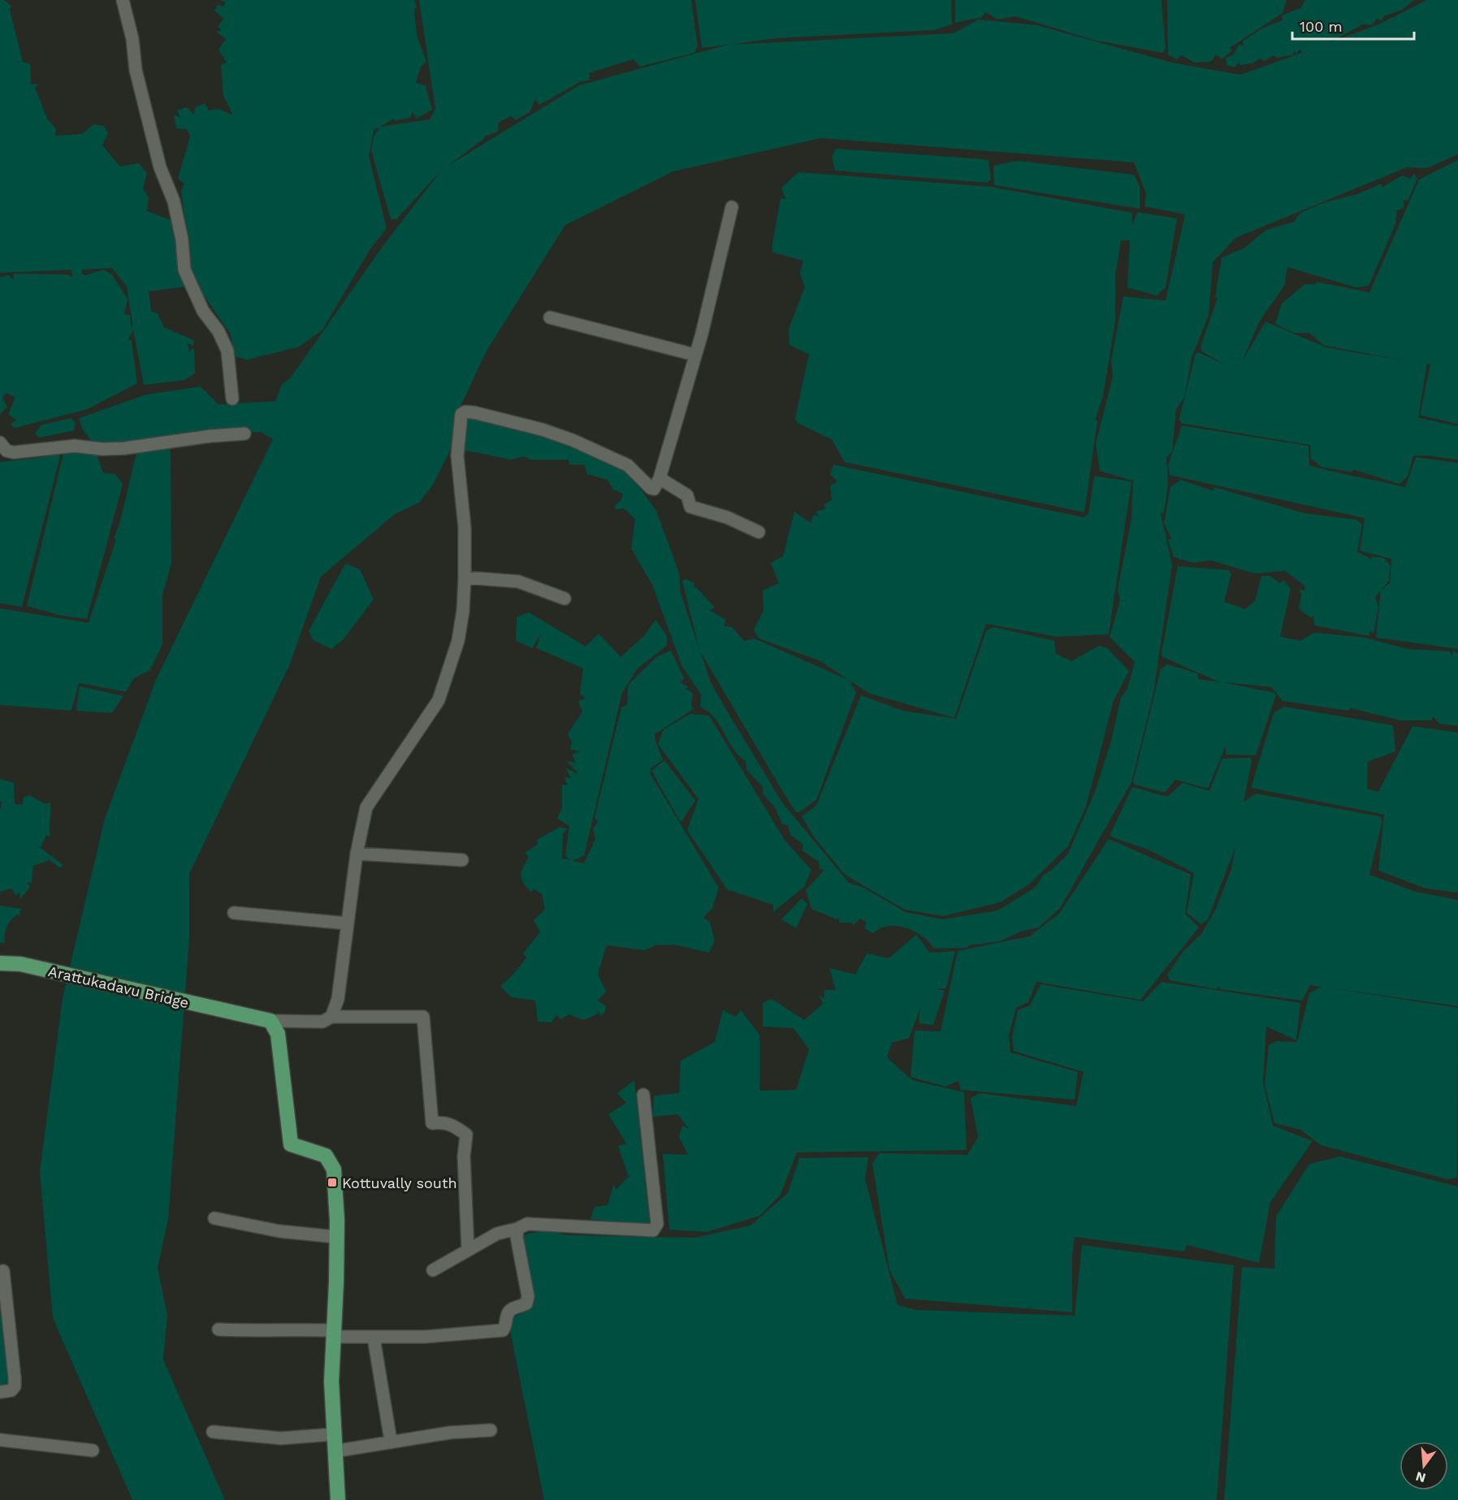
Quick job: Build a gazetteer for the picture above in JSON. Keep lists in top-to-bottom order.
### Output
{
  "streets": {
    "main road": ["Arattukadavu Bridge"]
  },
  "places": {
    "transit": ["Kottuvally south"]
  },
  "scale_bar": "100 m",
  "north": "bottom"
}
